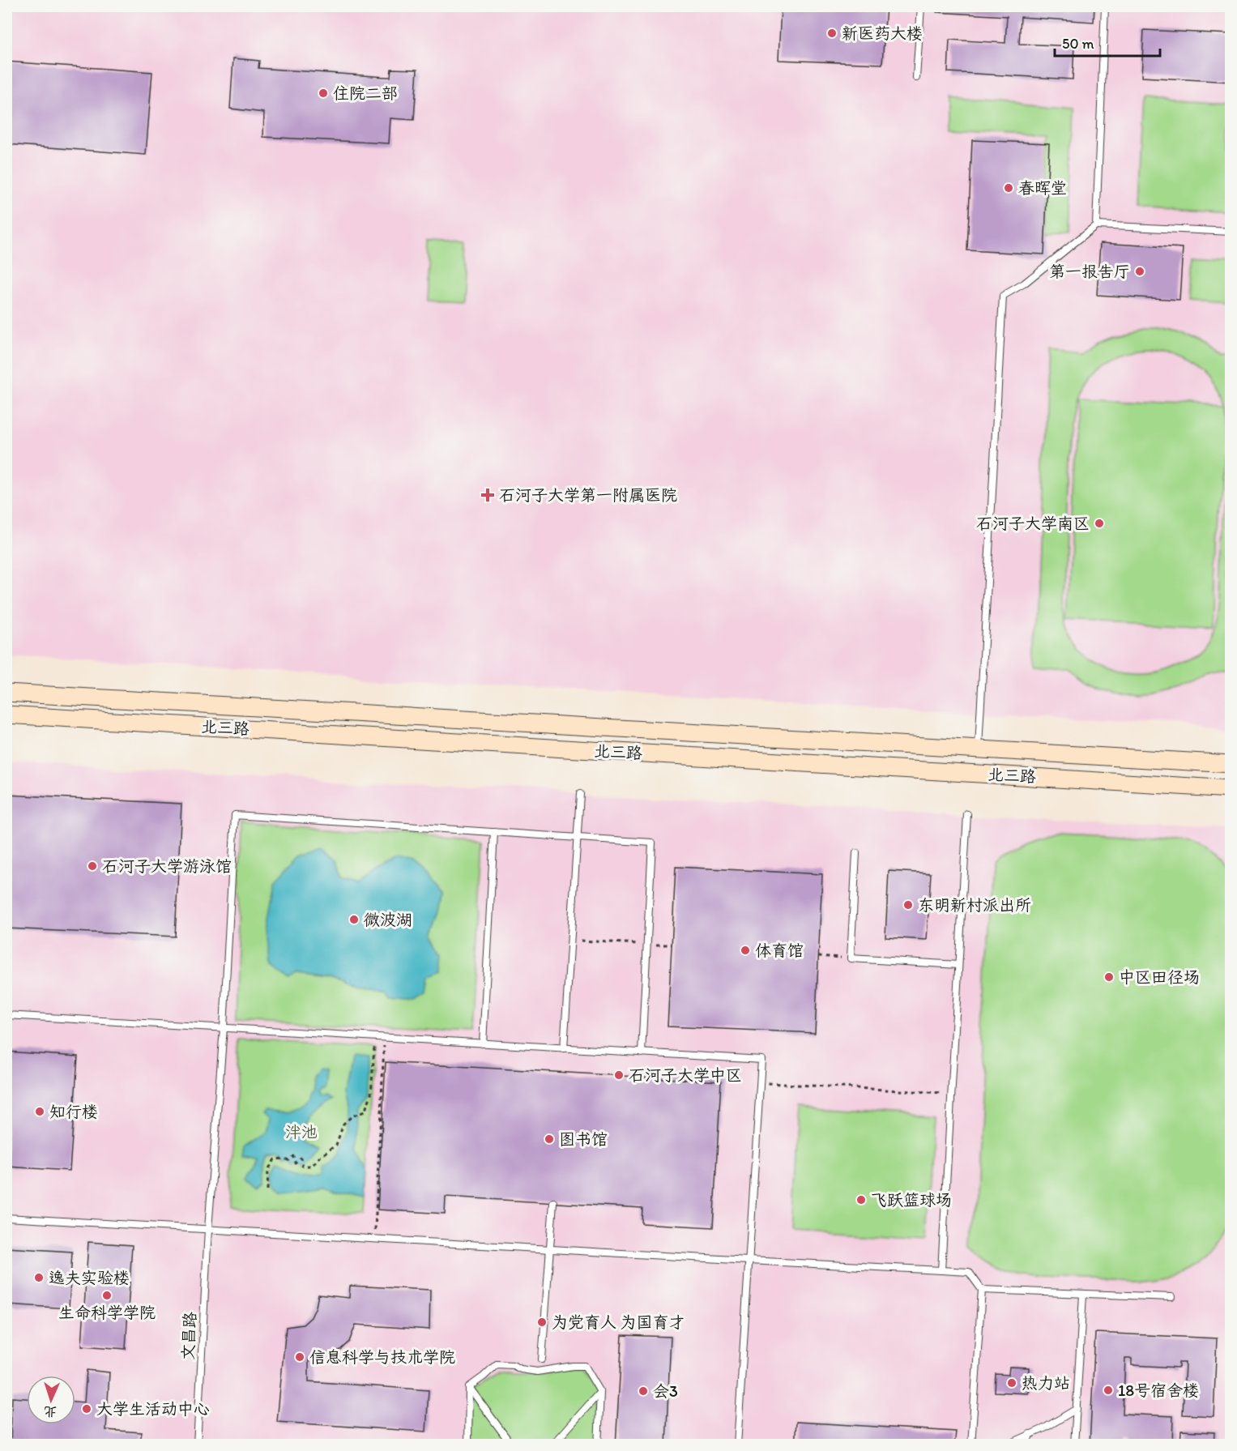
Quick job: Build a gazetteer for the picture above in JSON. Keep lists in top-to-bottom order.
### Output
{
  "streets": {
    "main road": ["北三路"],
    "lane": ["文昌路"]
  },
  "parks": ["泮池"],
  "places": {
    "other": [
      "新医药大楼",
      "住院二部",
      "春晖堂",
      "第一报告厅",
      "石河子大学南区",
      "石河子大学游泳馆",
      "东明新村派出所",
      "微波湖",
      "体育馆",
      "中区田径场",
      "石河子大学中区",
      "知行楼",
      "图书馆",
      "飞跃篮球场",
      "逸夫实验楼",
      "生命科学学院",
      "为党育人 为国育才",
      "信息科学与技术学院",
      "热力站",
      "18号宿舍楼",
      "会3",
      "大学生活动中心"
    ],
    "health": ["石河子大学第一附属医院"]
  },
  "scale_bar": "50 m",
  "north": "bottom"
}
